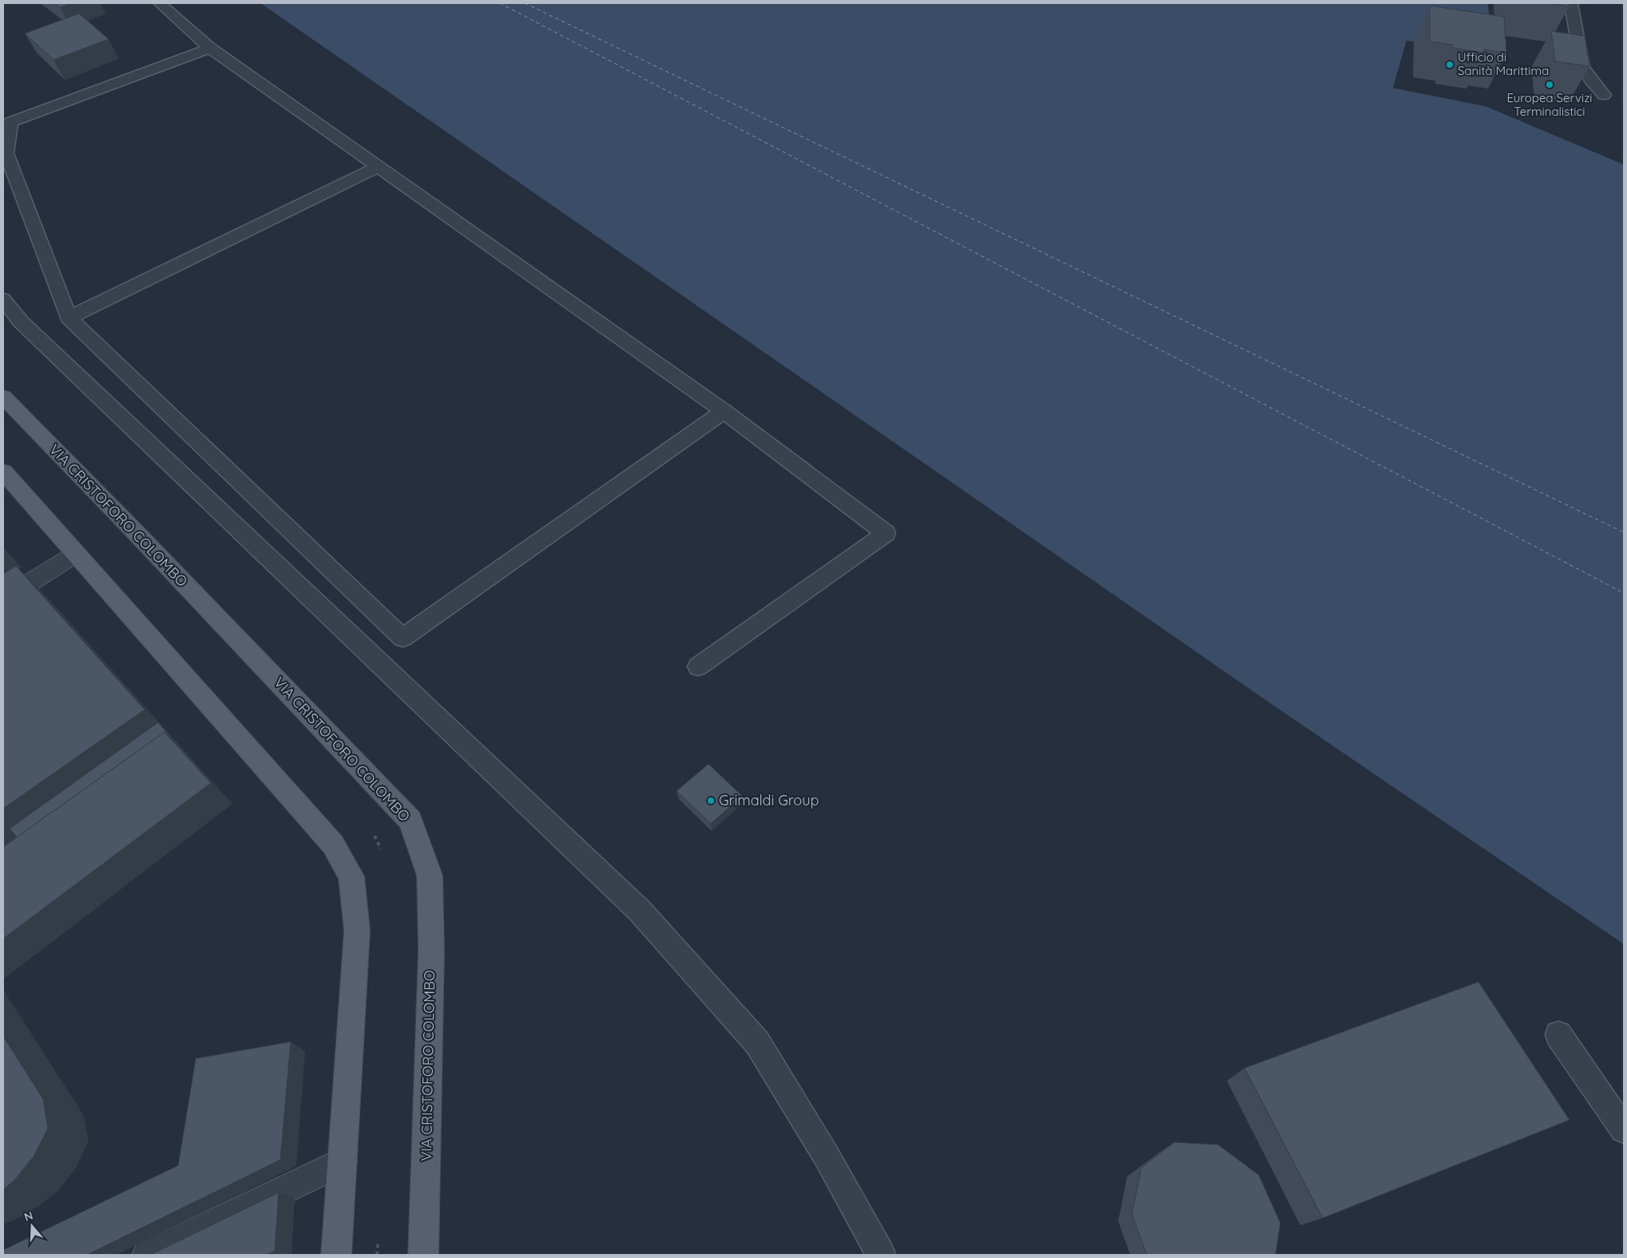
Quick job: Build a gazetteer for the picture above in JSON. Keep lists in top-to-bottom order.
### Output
{
  "streets": {
    "main road": ["VIA CRISTOFORO COLOMBO"]
  },
  "places": ["Ufficio di Sanità Marittima", "Europea Servizi Terminalistici", "Grimaldi Group"],
  "north": "top"
}
